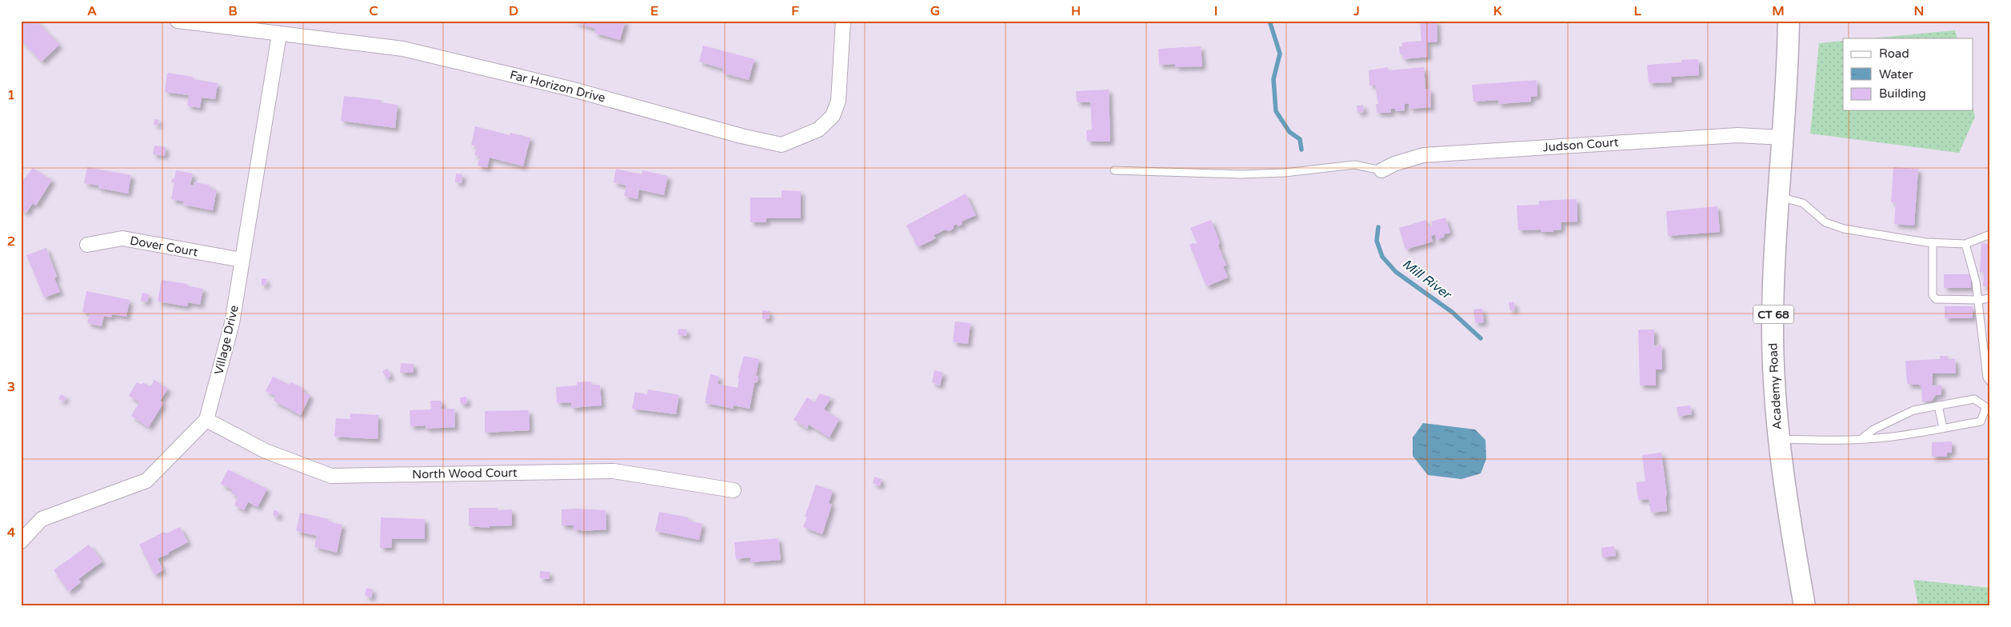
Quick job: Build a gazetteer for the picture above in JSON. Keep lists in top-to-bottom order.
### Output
{
  "streets": {
    "main road": ["CT 68", "Academy Road"],
    "street": [
      "Far Horizon Drive",
      "Judson Court",
      "Dover Court",
      "Village Drive",
      "North Wood Court"
    ]
  },
  "crossings": [
    ["Far Horizon Drive", "Village Drive"],
    ["Judson Court", "Academy Road"],
    ["Dover Court", "Village Drive"],
    ["Village Drive", "North Wood Court"]
  ],
  "water": ["Mill River"],
  "legend": ["Road", "Water", "Building"],
  "grid": {
    "columns": [
      "A",
      "B",
      "C",
      "D",
      "E",
      "F",
      "G",
      "H",
      "I",
      "J",
      "K",
      "L",
      "M",
      "N"
    ],
    "rows": [
      "1",
      "2",
      "3",
      "4"
    ]
  }
}
